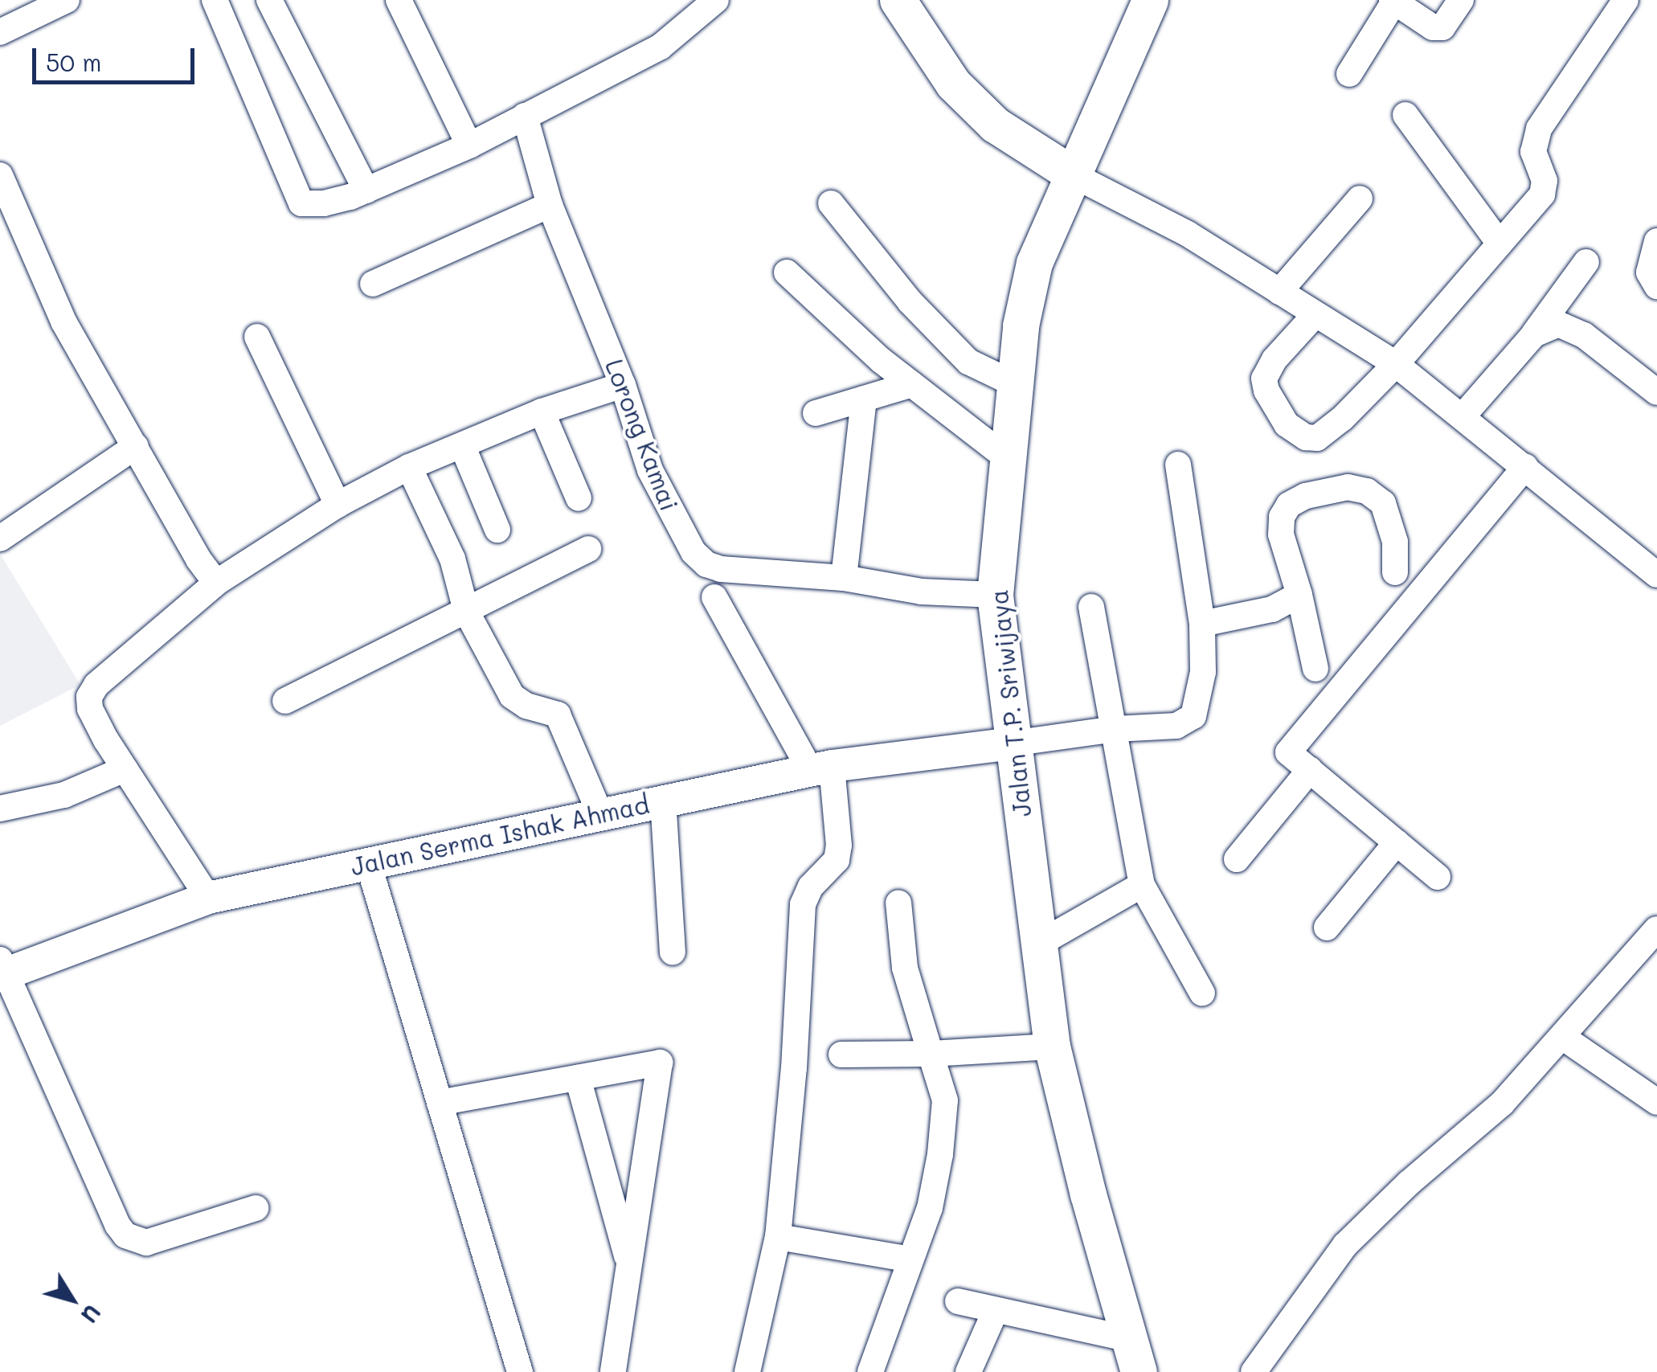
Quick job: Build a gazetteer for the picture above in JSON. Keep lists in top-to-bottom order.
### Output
{
  "streets": {
    "main road": ["Jalan T.P. Sriwijaya"],
    "street": ["Lorong Kamai", "Jalan Serma Ishak Ahmad"]
  },
  "crossings": [
    ["Lorong Kamai", "Jalan T.P. Sriwijaya"],
    ["Jalan T.P. Sriwijaya", "Jalan Serma Ishak Ahmad"]
  ],
  "scale_bar": "50 m",
  "north": "bottom right"
}
